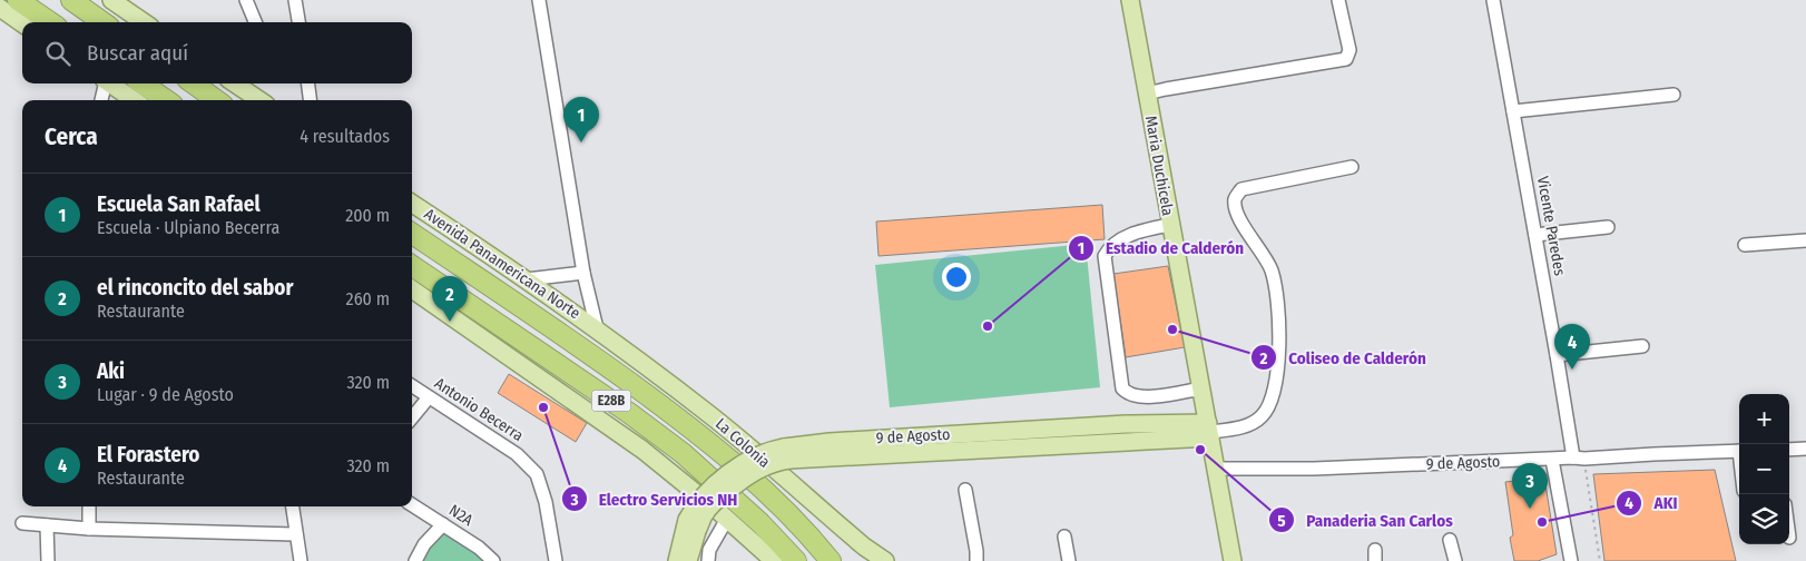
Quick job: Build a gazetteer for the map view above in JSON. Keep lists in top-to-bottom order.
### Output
{
  "streets": {
    "highway": ["Avenida Panamericana Norte", "E28B"],
    "main road": ["Maria Duchicela", "9 de Agosto", "La Colonia"],
    "street": ["Vicente Paredes", "Antonio Becerra", "N2A"]
  },
  "crossings": [
    ["Maria Duchicela", "9 de Agosto"],
    ["Vicente Paredes", "9 de Agosto"],
    ["Avenida Panamericana Norte", "La Colonia"]
  ],
  "places": [
    "Estadio de Calderón",
    "Coliseo de Calderón",
    "Electro Servicios NH",
    "Panaderia San Carlos",
    "AKI"
  ],
  "page": {
    "search": "Buscar aquí",
    "pins": [
      "1",
      "2",
      "4",
      "3"
    ],
    "heading": ["Cerca", "4 resultados"],
    "list": [
      {
        "mark": "1",
        "name": "Escuela San Rafael",
        "note": "Escuela · Ulpiano Becerra",
        "value": "200 m"
      },
      {
        "mark": "2",
        "name": "el rinconcito del sabor",
        "note": "Restaurante",
        "value": "260 m"
      },
      {
        "mark": "3",
        "name": "Aki",
        "note": "Lugar · 9 de Agosto",
        "value": "320 m"
      },
      {
        "mark": "4",
        "name": "El Forastero",
        "note": "Restaurante",
        "value": "320 m"
      }
    ],
    "map_buttons": ["+", "−"]
  }
}
